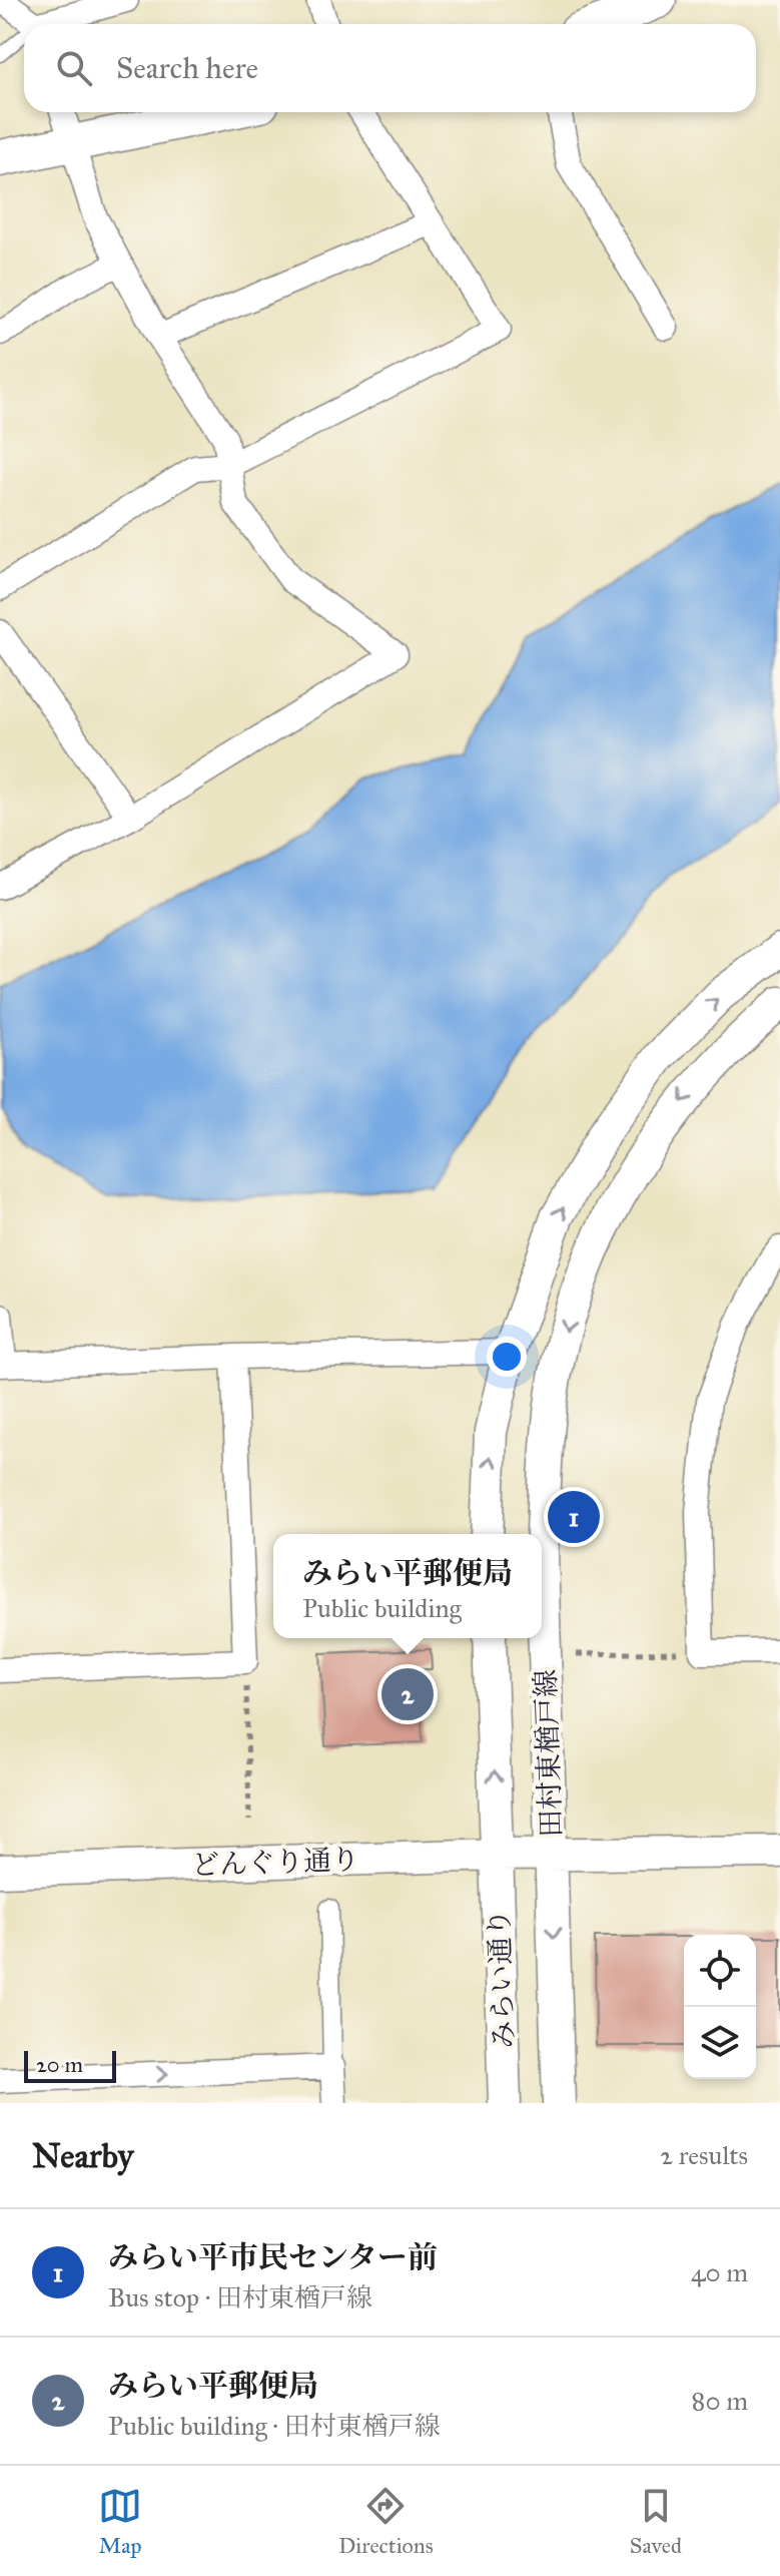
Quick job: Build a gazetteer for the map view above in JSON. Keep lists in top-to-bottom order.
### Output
{
  "streets": {
    "street": ["田村東楢戸線", "どんぐり通り", "みらい通り"]
  },
  "crossings": [
    ["田村東楢戸線", "どんぐり通り"],
    ["田村東楢戸線", "みらい通り"],
    ["どんぐり通り", "みらい通り"]
  ],
  "scale_bar": "20 m",
  "page": {
    "search": "Search here",
    "pins": ["1", "2"],
    "popup": ["みらい平郵便局", "Public building"],
    "scale": "20 m",
    "heading": ["Nearby", "2 results"],
    "list": [
      {
        "mark": "1",
        "name": "みらい平市民センター前",
        "note": "Bus stop · 田村東楢戸線",
        "value": "40 m"
      },
      {
        "mark": "2",
        "name": "みらい平郵便局",
        "note": "Public building · 田村東楢戸線",
        "value": "80 m"
      }
    ],
    "nav": ["Map", "Directions", "Saved"]
  }
}
